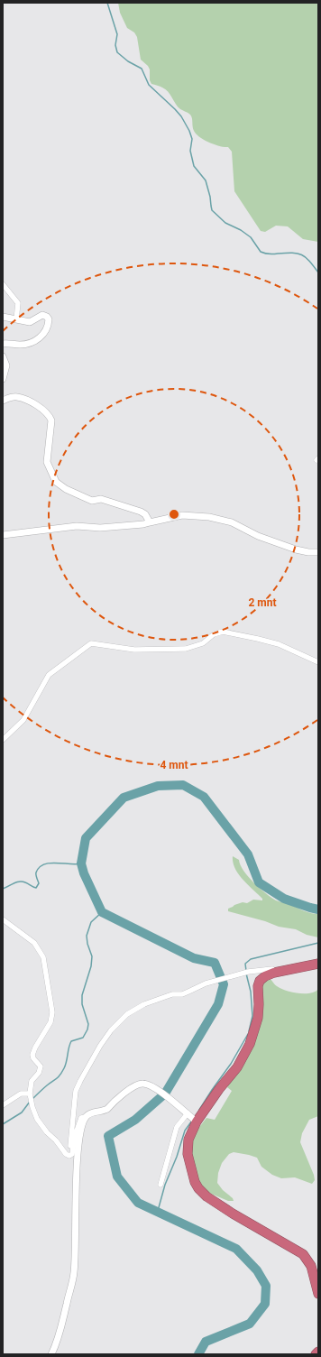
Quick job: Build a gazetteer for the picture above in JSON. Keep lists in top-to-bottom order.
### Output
{
  "rings": ["2 mnt", "4 mnt"]
}
